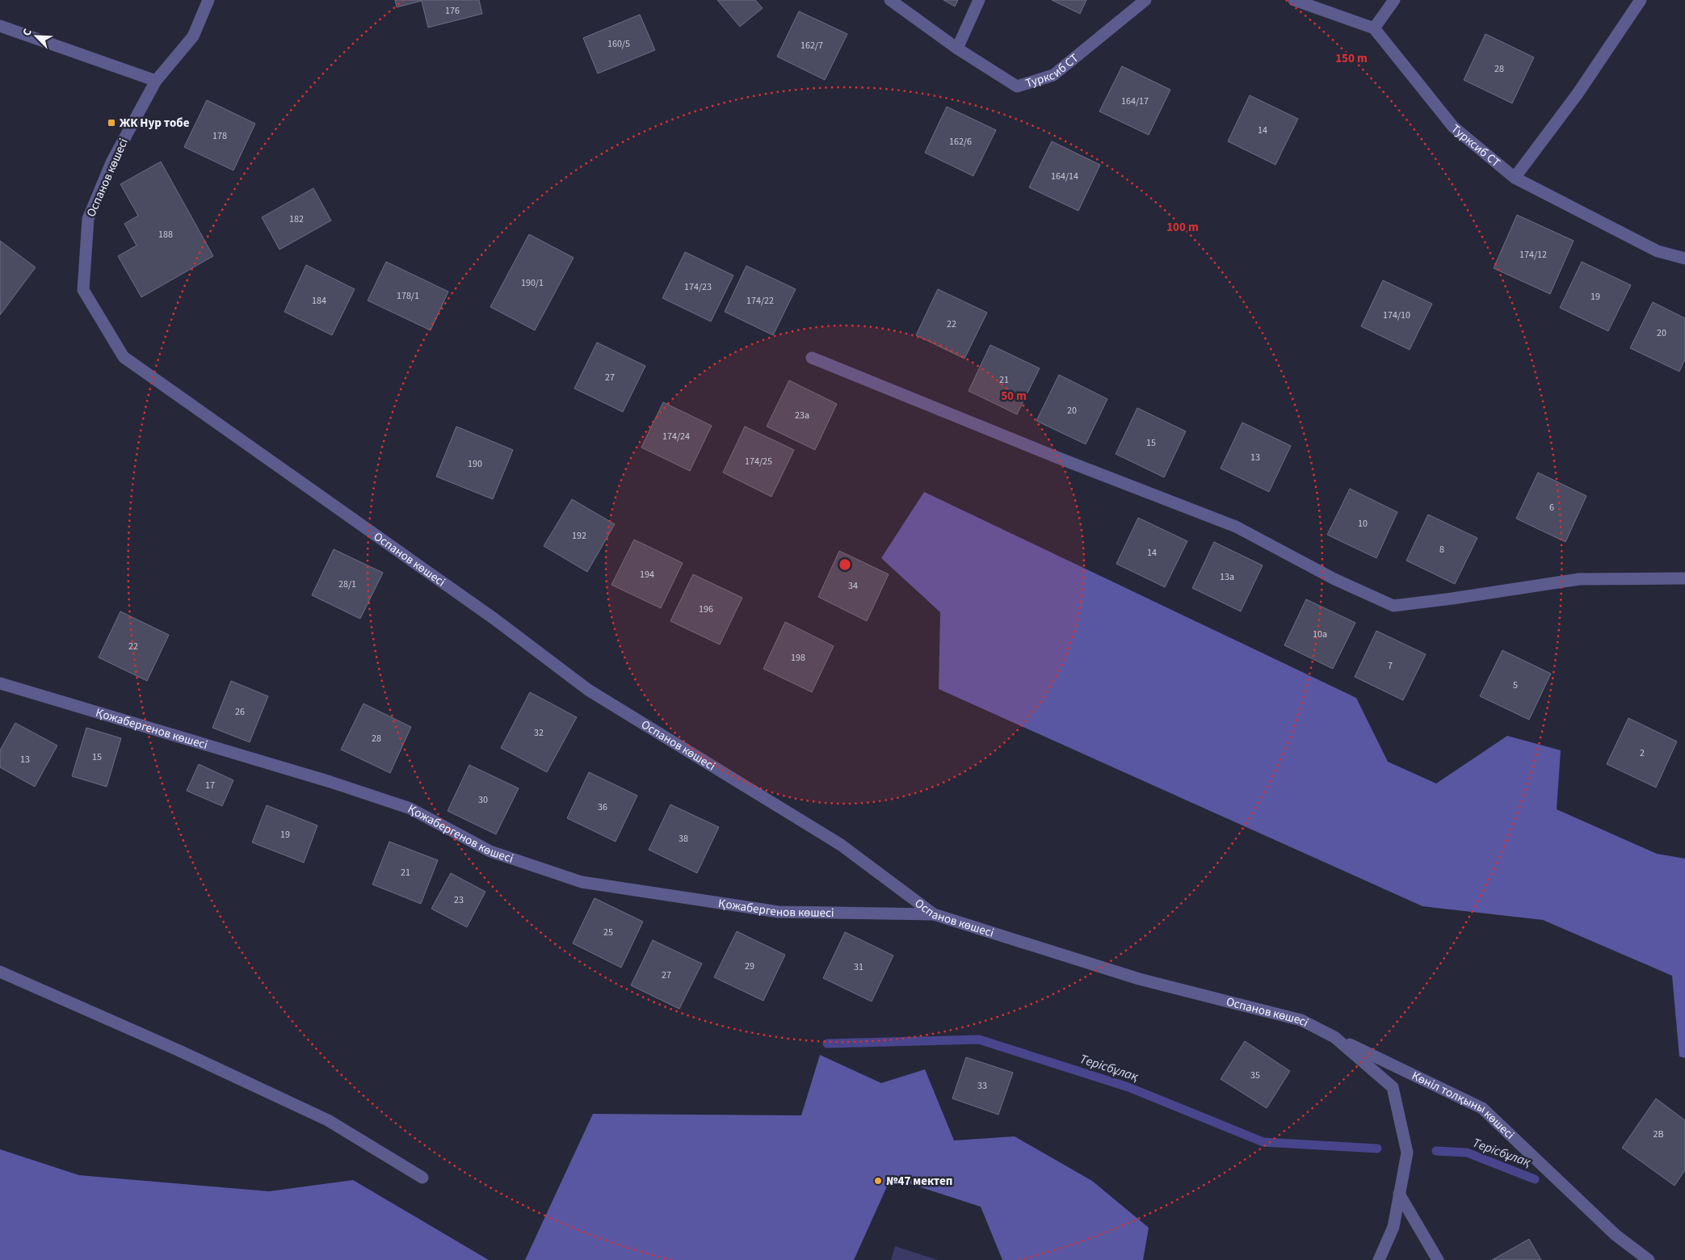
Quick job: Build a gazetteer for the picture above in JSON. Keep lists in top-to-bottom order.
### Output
{
  "streets": {
    "street": [
      "Турксиб СТ",
      "Оспанов көшесі",
      "Қожабергенов көшесі",
      "Көніл толқыны көшесі"
    ]
  },
  "crossings": [
    ["Оспанов көшесі", "Қожабергенов көшесі"],
    ["Оспанов көшесі", "Көніл толқыны көшесі"]
  ],
  "water": ["Терісбұлақ"],
  "places": {
    "transit": ["ЖК Нур тобе"],
    "other": ["№47 мектеп"]
  },
  "house_numbers": [
    "176",
    "160/5",
    "162/7",
    "28",
    "164/17",
    "14",
    "178",
    "162/6",
    "164/14",
    "182",
    "188",
    "174/12",
    "190/1",
    "174/23",
    "178/1",
    "19",
    "184",
    "174/22",
    "174/10",
    "22",
    "20",
    "27",
    "21",
    "20",
    "23а",
    "174/24",
    "15",
    "13",
    "174/25",
    "190",
    "6",
    "10",
    "192",
    "8",
    "14",
    "194",
    "13а",
    "28/1",
    "34",
    "196",
    "10а",
    "22",
    "198",
    "7",
    "5",
    "26",
    "32",
    "28",
    "2",
    "15",
    "13",
    "17",
    "30",
    "36",
    "19",
    "38",
    "21",
    "23",
    "25",
    "29",
    "31",
    "27",
    "35",
    "33",
    "2В"
  ],
  "north": "top left",
  "rings": ["150 m", "100 m", "50 m"]
}
